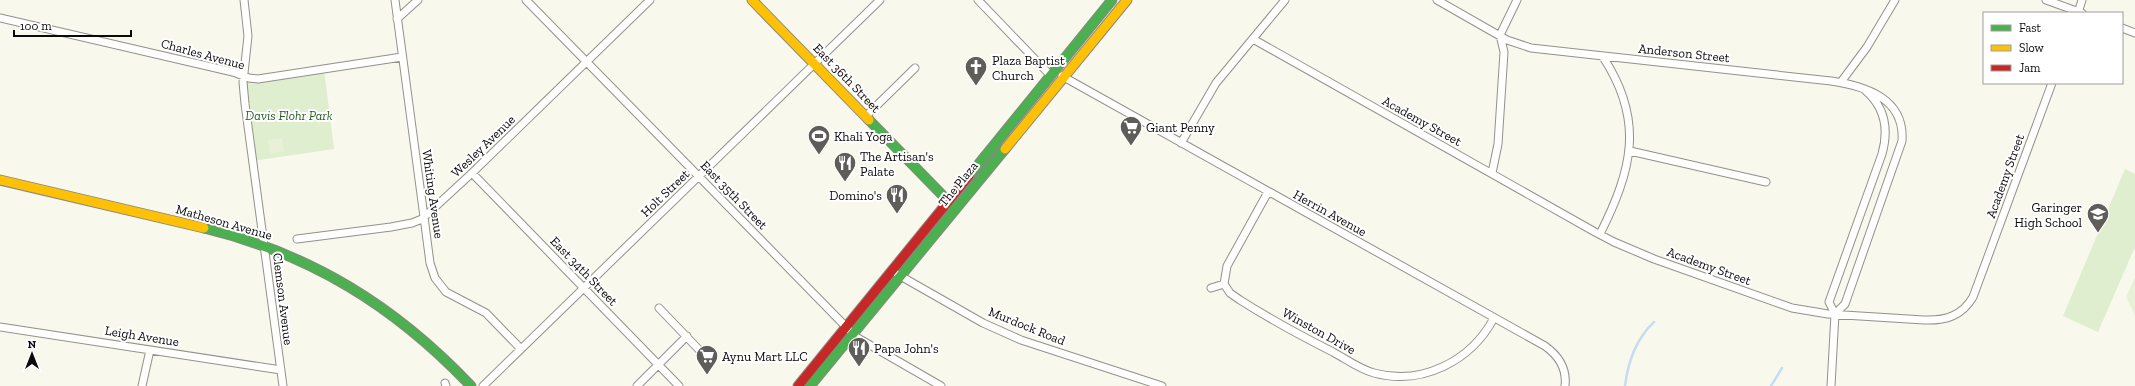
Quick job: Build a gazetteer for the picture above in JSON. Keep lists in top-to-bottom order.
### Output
{
  "streets": {
    "main road": ["East 36th Street", "The Plaza", "Matheson Avenue"],
    "street": [
      "Anderson Street",
      "Charles Avenue",
      "Academy Street",
      "Wesley Avenue",
      "Holt Street",
      "Whiting Avenue",
      "East 35th Street",
      "Herrin Avenue",
      "East 34th Street",
      "Clemson Avenue",
      "Murdock Road",
      "Winston Drive",
      "Leigh Avenue"
    ]
  },
  "crossings": [
    ["Charles Avenue", "Whiting Avenue"],
    ["Charles Avenue", "Clemson Avenue"],
    ["East 36th Street", "The Plaza"],
    ["East 36th Street", "Holt Street"],
    ["Wesley Avenue", "Whiting Avenue"],
    ["Wesley Avenue", "East 35th Street"],
    ["Wesley Avenue", "East 34th Street"],
    ["The Plaza", "East 35th Street"],
    ["The Plaza", "Herrin Avenue"],
    ["The Plaza", "Murdock Road"],
    ["Holt Street", "Whiting Avenue"],
    ["Holt Street", "East 35th Street"],
    ["Holt Street", "East 34th Street"],
    ["Herrin Avenue", "Winston Drive"],
    ["Matheson Avenue", "Clemson Avenue"],
    ["Clemson Avenue", "Leigh Avenue"]
  ],
  "parks": ["Davis Flohr Park"],
  "places": {
    "church": ["Plaza Baptist Church"],
    "supermarket": ["Giant Penny", "Aynu Mart LLC"],
    "sports": ["Khali Yoga"],
    "restaurant": ["The Artisan's Palate", "Domino's", "Papa John's"],
    "school or university": ["Garinger High School"]
  },
  "legend": ["Fast", "Slow", "Jam"],
  "scale_bar": "100 m",
  "north": "top"
}
